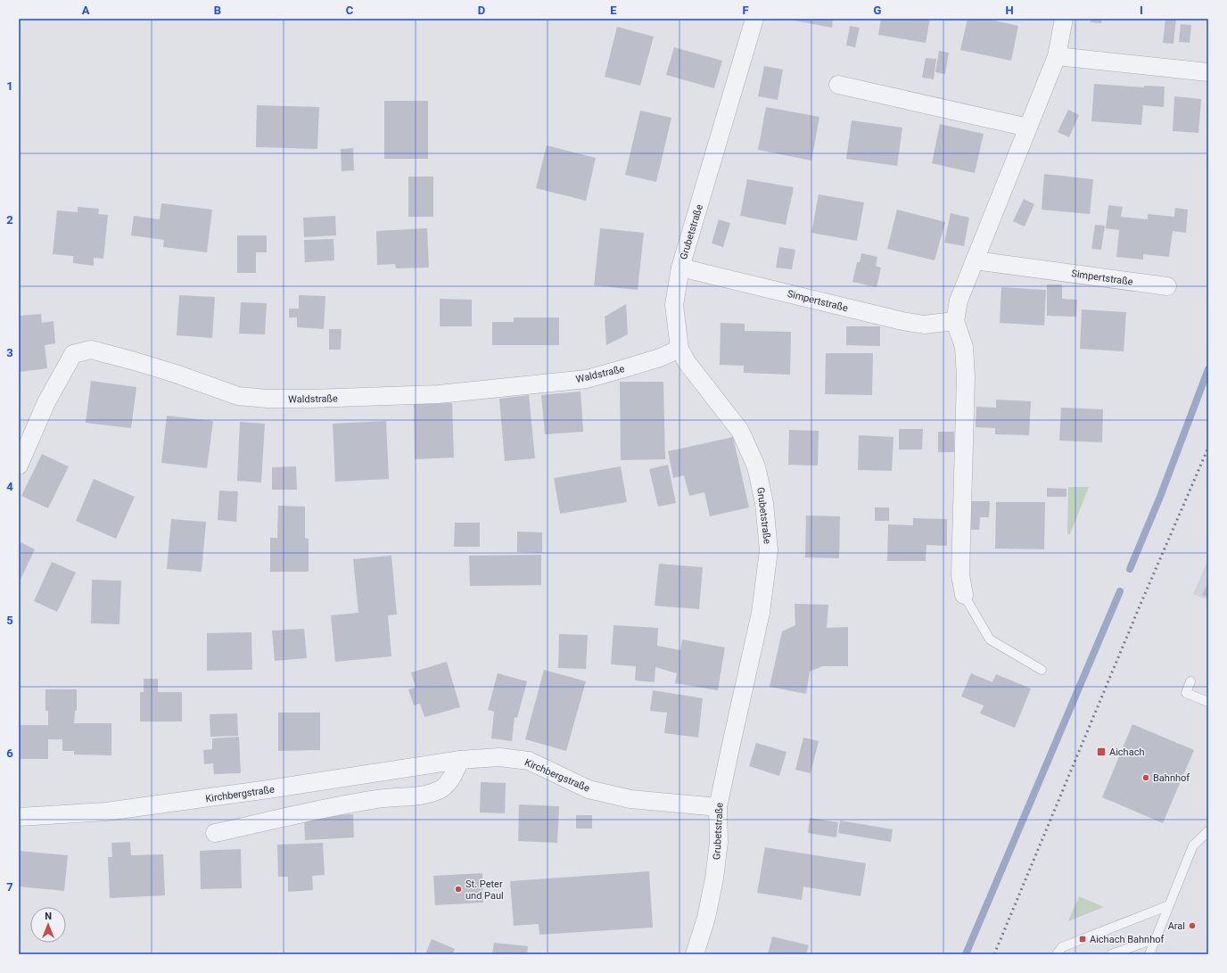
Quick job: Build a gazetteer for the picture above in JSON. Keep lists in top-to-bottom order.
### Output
{
  "streets": {
    "street": [
      "Grubetstraße",
      "Simpertstraße",
      "Waldstraße",
      "Kirchbergstraße"
    ]
  },
  "crossings": [
    ["Grubetstraße", "Simpertstraße"],
    ["Grubetstraße", "Waldstraße"],
    ["Grubetstraße", "Kirchbergstraße"]
  ],
  "places": {
    "transit": ["Aichach", "Aichach Bahnhof"],
    "other": ["Bahnhof", "St. Peter und Paul", "Aral"]
  },
  "north": "top",
  "grid": {
    "columns": [
      "A",
      "B",
      "C",
      "D",
      "E",
      "F",
      "G",
      "H",
      "I"
    ],
    "rows": [
      "1",
      "2",
      "3",
      "4",
      "5",
      "6",
      "7"
    ]
  }
}
